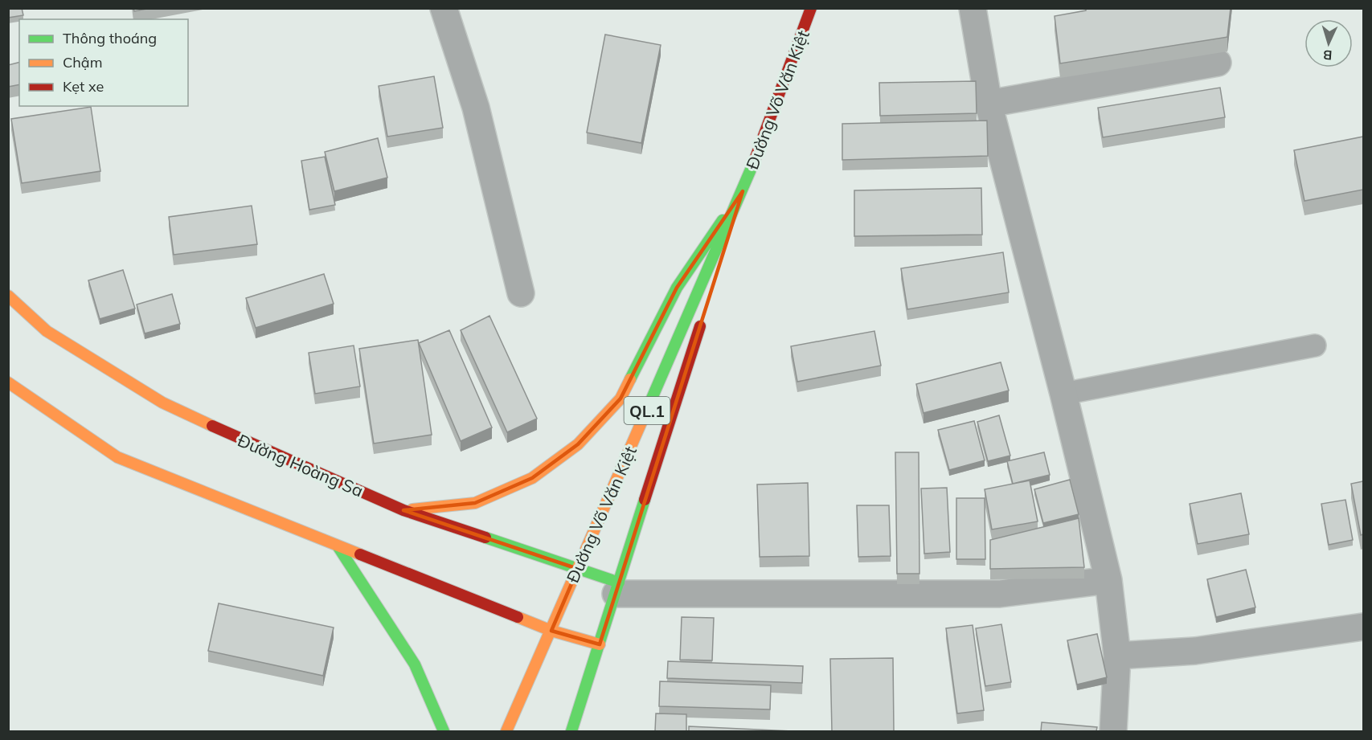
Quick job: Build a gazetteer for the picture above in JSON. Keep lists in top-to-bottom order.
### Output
{
  "streets": {
    "main road": ["Đường Võ Văn Kiệt", "QL.1", "Đường Hoàng Sa"]
  },
  "crossings": [
    ["Đường Võ Văn Kiệt", "Đường Hoàng Sa"]
  ],
  "legend": ["Thông thoáng", "Chậm", "Kẹt xe"],
  "north": "bottom"
}
